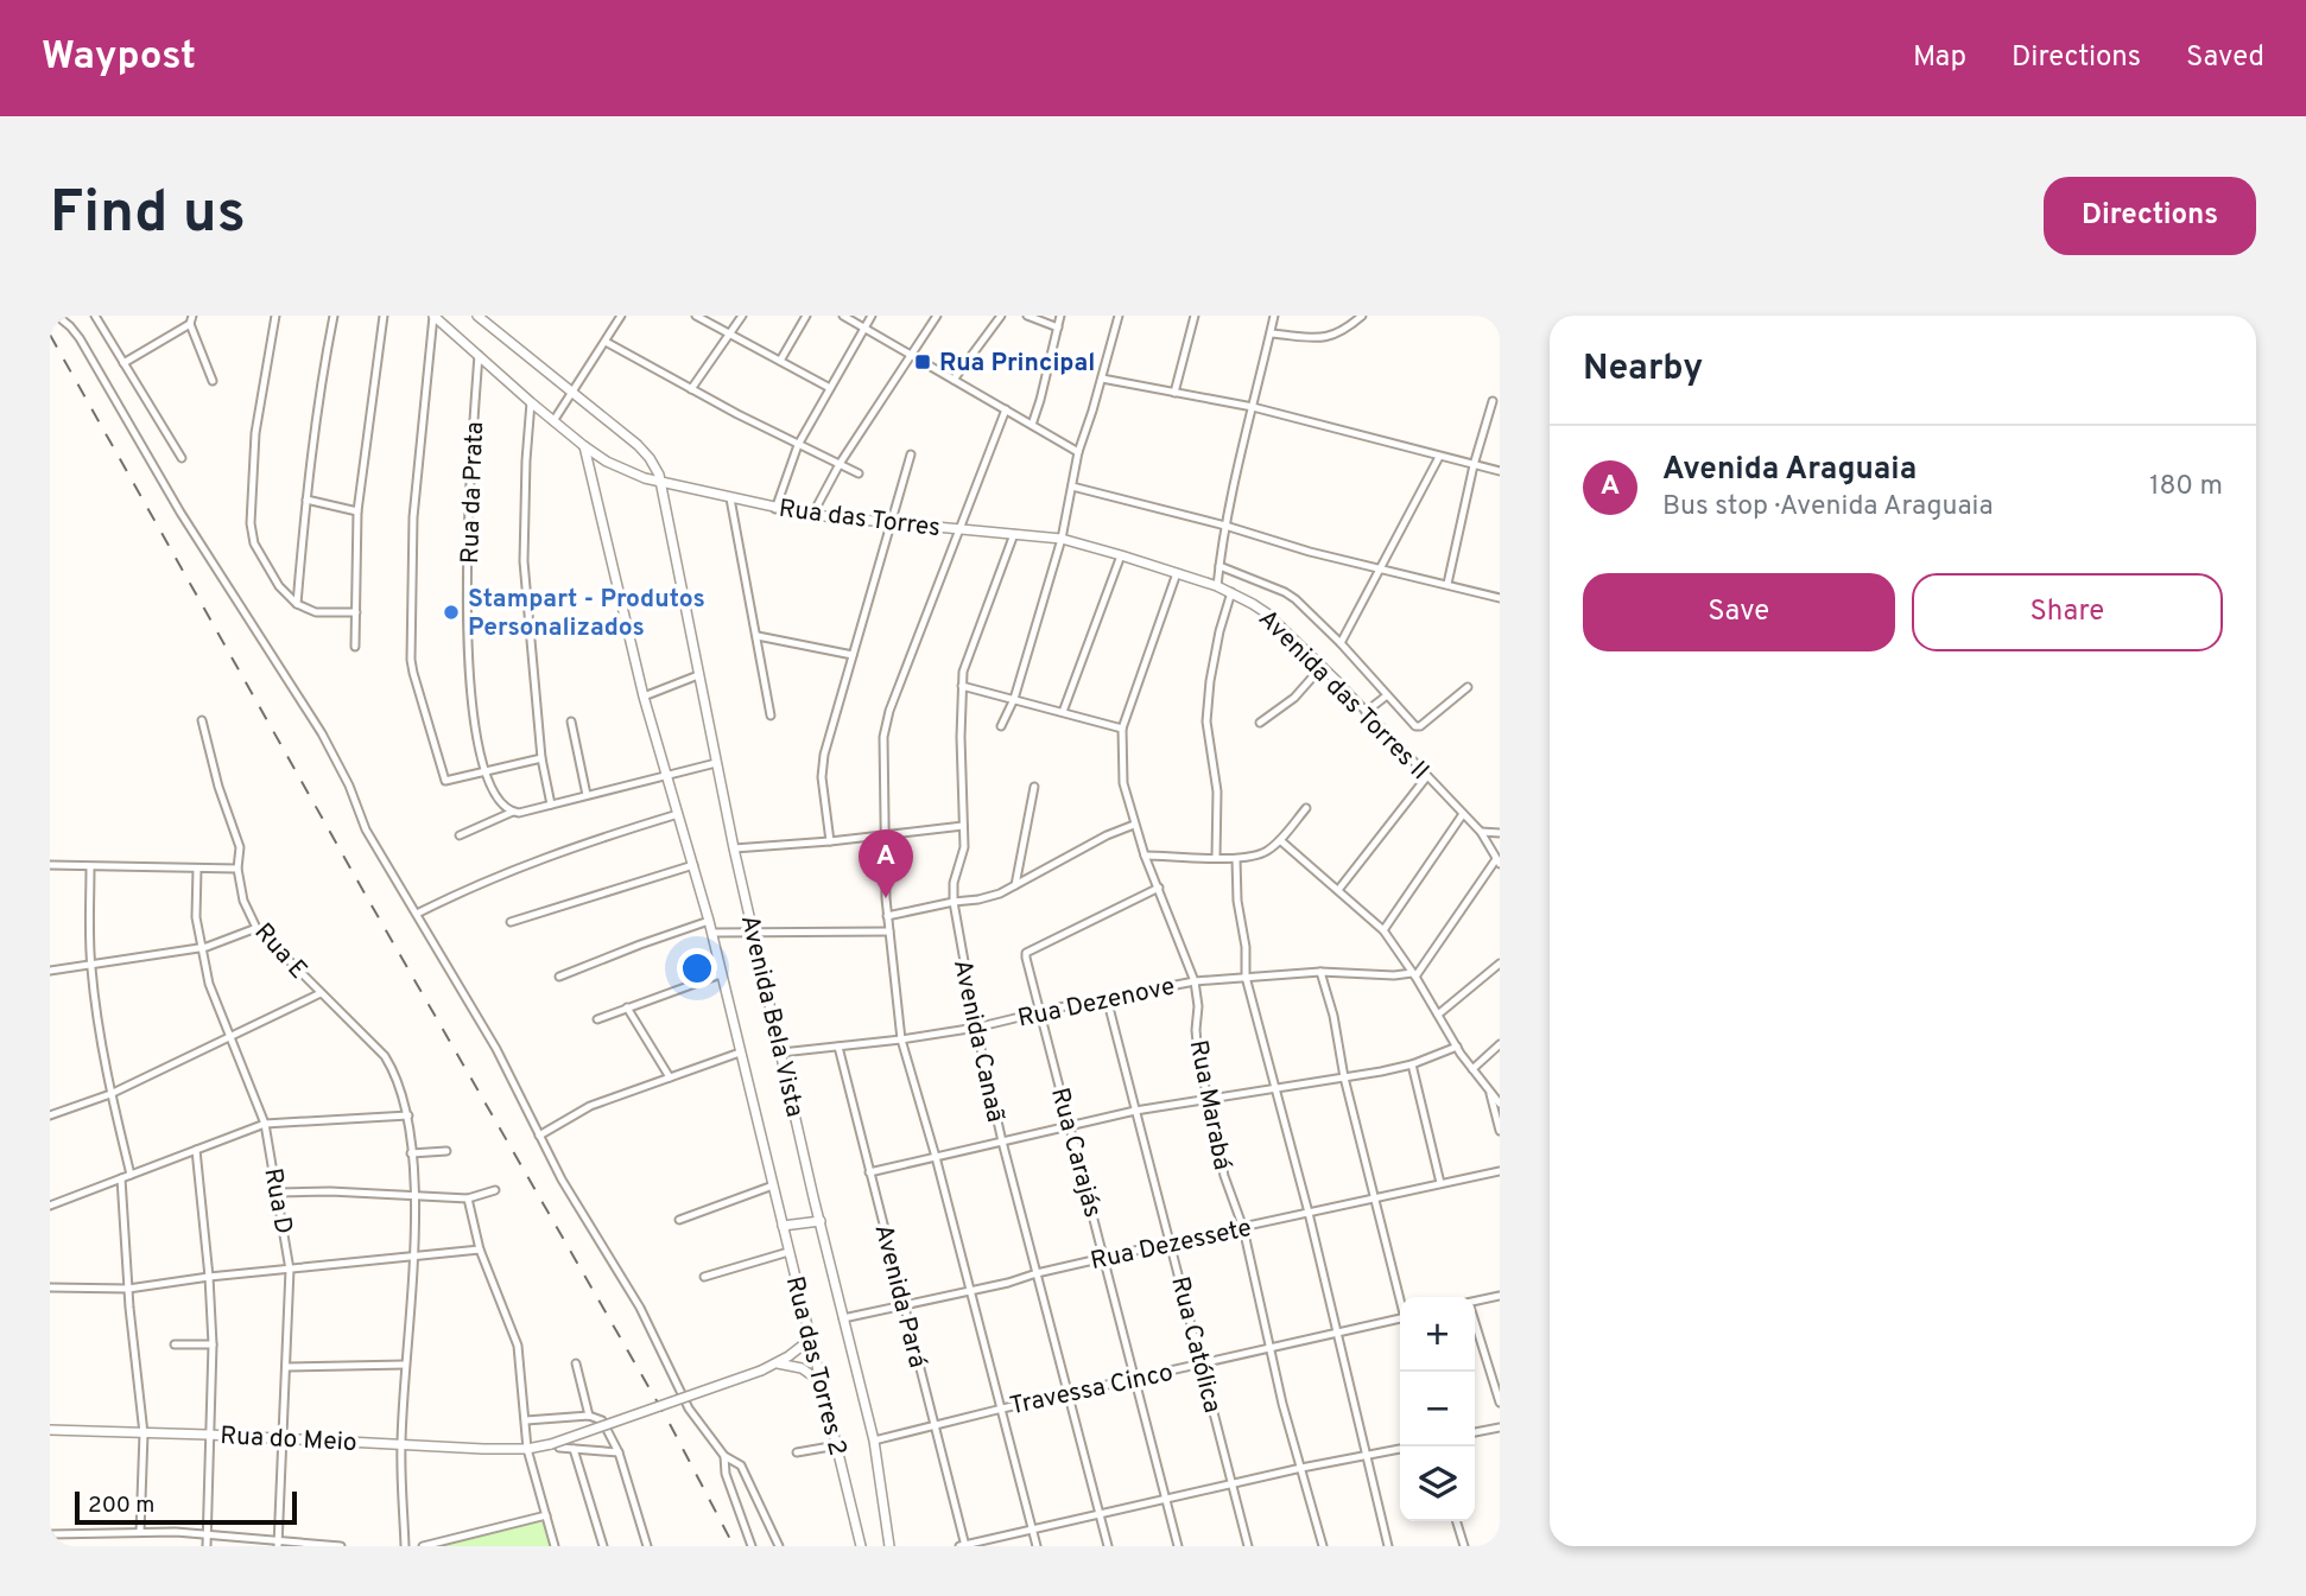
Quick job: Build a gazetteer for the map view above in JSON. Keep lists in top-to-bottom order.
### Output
{
  "streets": {
    "street": [
      "Rua da Prata",
      "Rua das Torres",
      "Avenida das Torres II",
      "Rua E",
      "Rua Dezenove",
      "Avenida Bela Vista",
      "Avenida Canaã",
      "Rua Marabá",
      "Rua Carajás",
      "Rua D",
      "Rua Dezessete",
      "Avenida Pará",
      "Rua Católica",
      "Rua das Torres 2",
      "Travessa Cinco",
      "Rua do Meio"
    ]
  },
  "crossings": [
    ["Rua da Prata", "Rua das Torres"],
    ["Rua das Torres", "Avenida das Torres II"],
    ["Rua das Torres", "Avenida Bela Vista"],
    ["Rua das Torres", "Avenida Canaã"],
    ["Rua das Torres", "Rua das Torres 2"],
    ["Avenida das Torres II", "Rua Marabá"],
    ["Rua E", "Rua do Meio"],
    ["Rua Dezenove", "Avenida Bela Vista"],
    ["Rua Dezenove", "Avenida Canaã"],
    ["Rua Dezenove", "Rua Marabá"],
    ["Rua Dezenove", "Rua Carajás"],
    ["Rua Dezenove", "Avenida Pará"],
    ["Rua Dezenove", "Rua Católica"],
    ["Avenida Bela Vista", "Rua Dezessete"],
    ["Avenida Bela Vista", "Travessa Cinco"],
    ["Avenida Canaã", "Rua Dezessete"],
    ["Avenida Canaã", "Travessa Cinco"],
    ["Rua Marabá", "Rua Carajás"],
    ["Rua Marabá", "Rua Dezessete"],
    ["Rua Marabá", "Travessa Cinco"],
    ["Rua Carajás", "Rua Dezessete"],
    ["Rua Carajás", "Travessa Cinco"],
    ["Rua D", "Rua do Meio"],
    ["Rua Dezessete", "Avenida Pará"],
    ["Rua Dezessete", "Rua Católica"],
    ["Avenida Pará", "Travessa Cinco"],
    ["Rua Católica", "Travessa Cinco"],
    ["Rua das Torres 2", "Rua do Meio"]
  ],
  "places": {
    "transit": ["Rua Principal"],
    "other": ["Stampart - Produtos Personalizados"]
  },
  "scale_bar": "200 m",
  "page": {
    "header": "Waypost",
    "nav": ["Map", "Directions", "Saved"],
    "buttons": [
      "Directions",
      ["Save", "Share"]
    ],
    "title": "Find us",
    "heading": "Nearby",
    "list": [
      {
        "mark": "A",
        "name": "Avenida Araguaia",
        "note": "Bus stop · Avenida Araguaia",
        "value": "180 m"
      }
    ],
    "pins": "A",
    "map_buttons": ["+", "−"],
    "scale": "200 m"
  }
}
